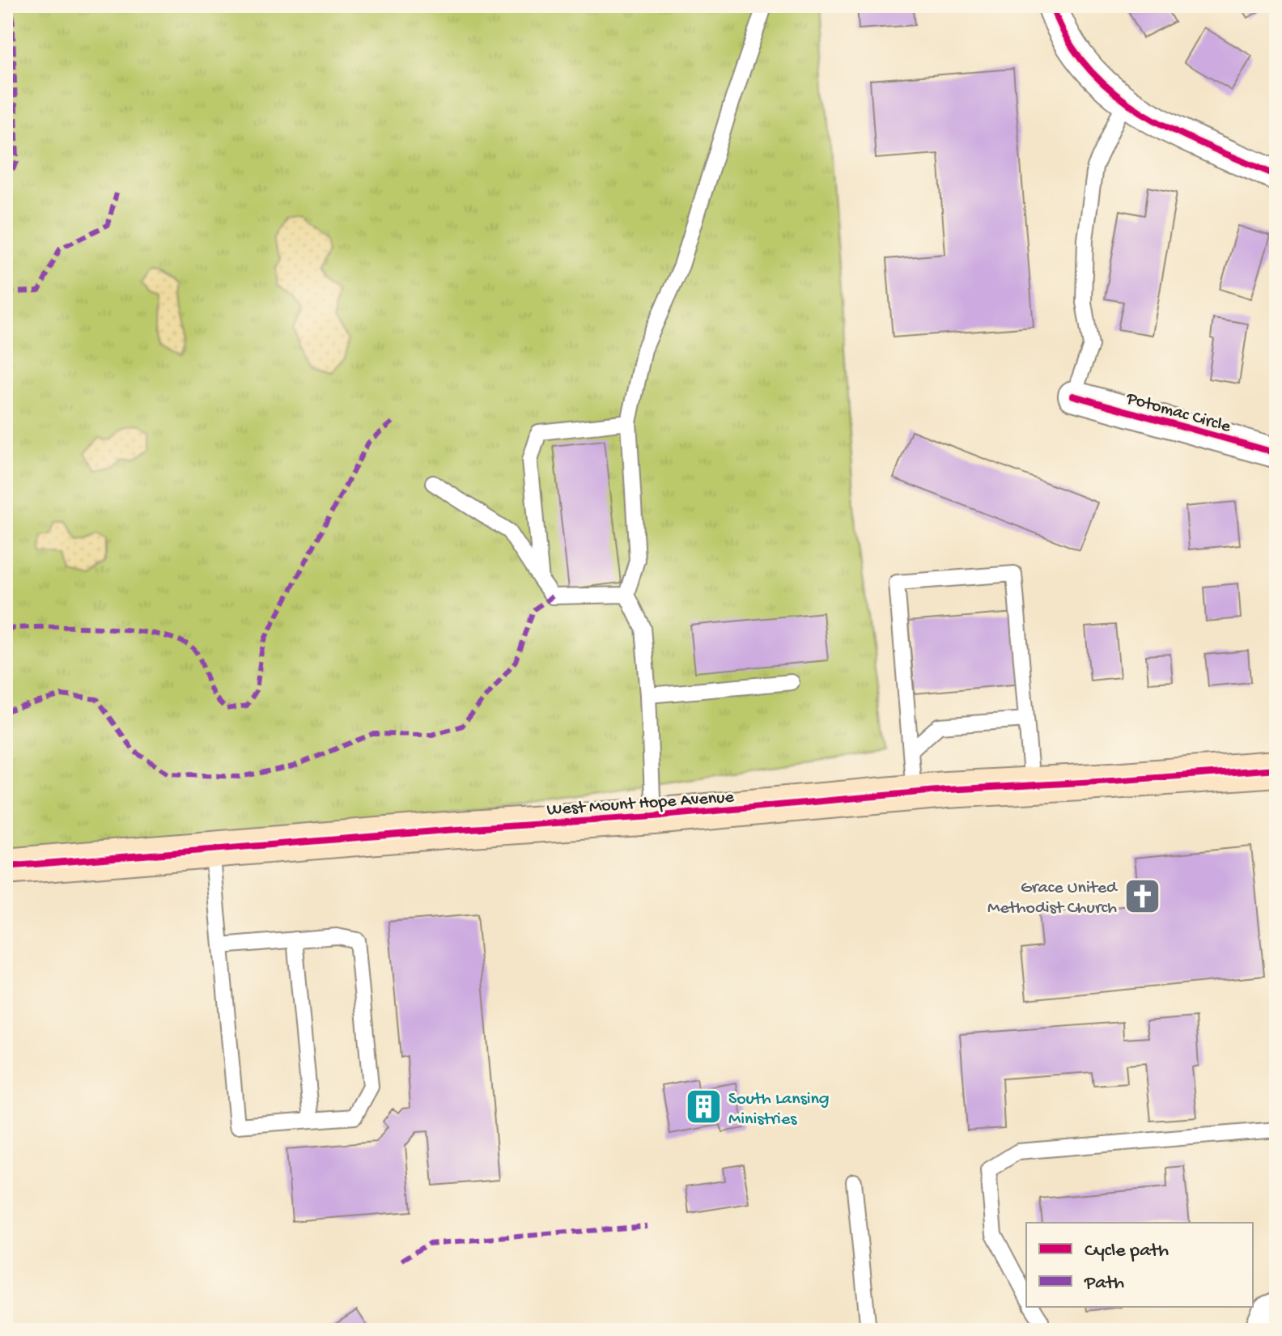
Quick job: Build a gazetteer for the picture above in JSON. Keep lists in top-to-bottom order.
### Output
{
  "streets": {
    "street": ["Potomac Circle", "West Mount Hope Avenue"]
  },
  "places": {
    "church": ["Grace United Methodist Church"],
    "building": ["South Lansing Ministries"]
  },
  "legend": ["Cycle path", "Path"]
}
